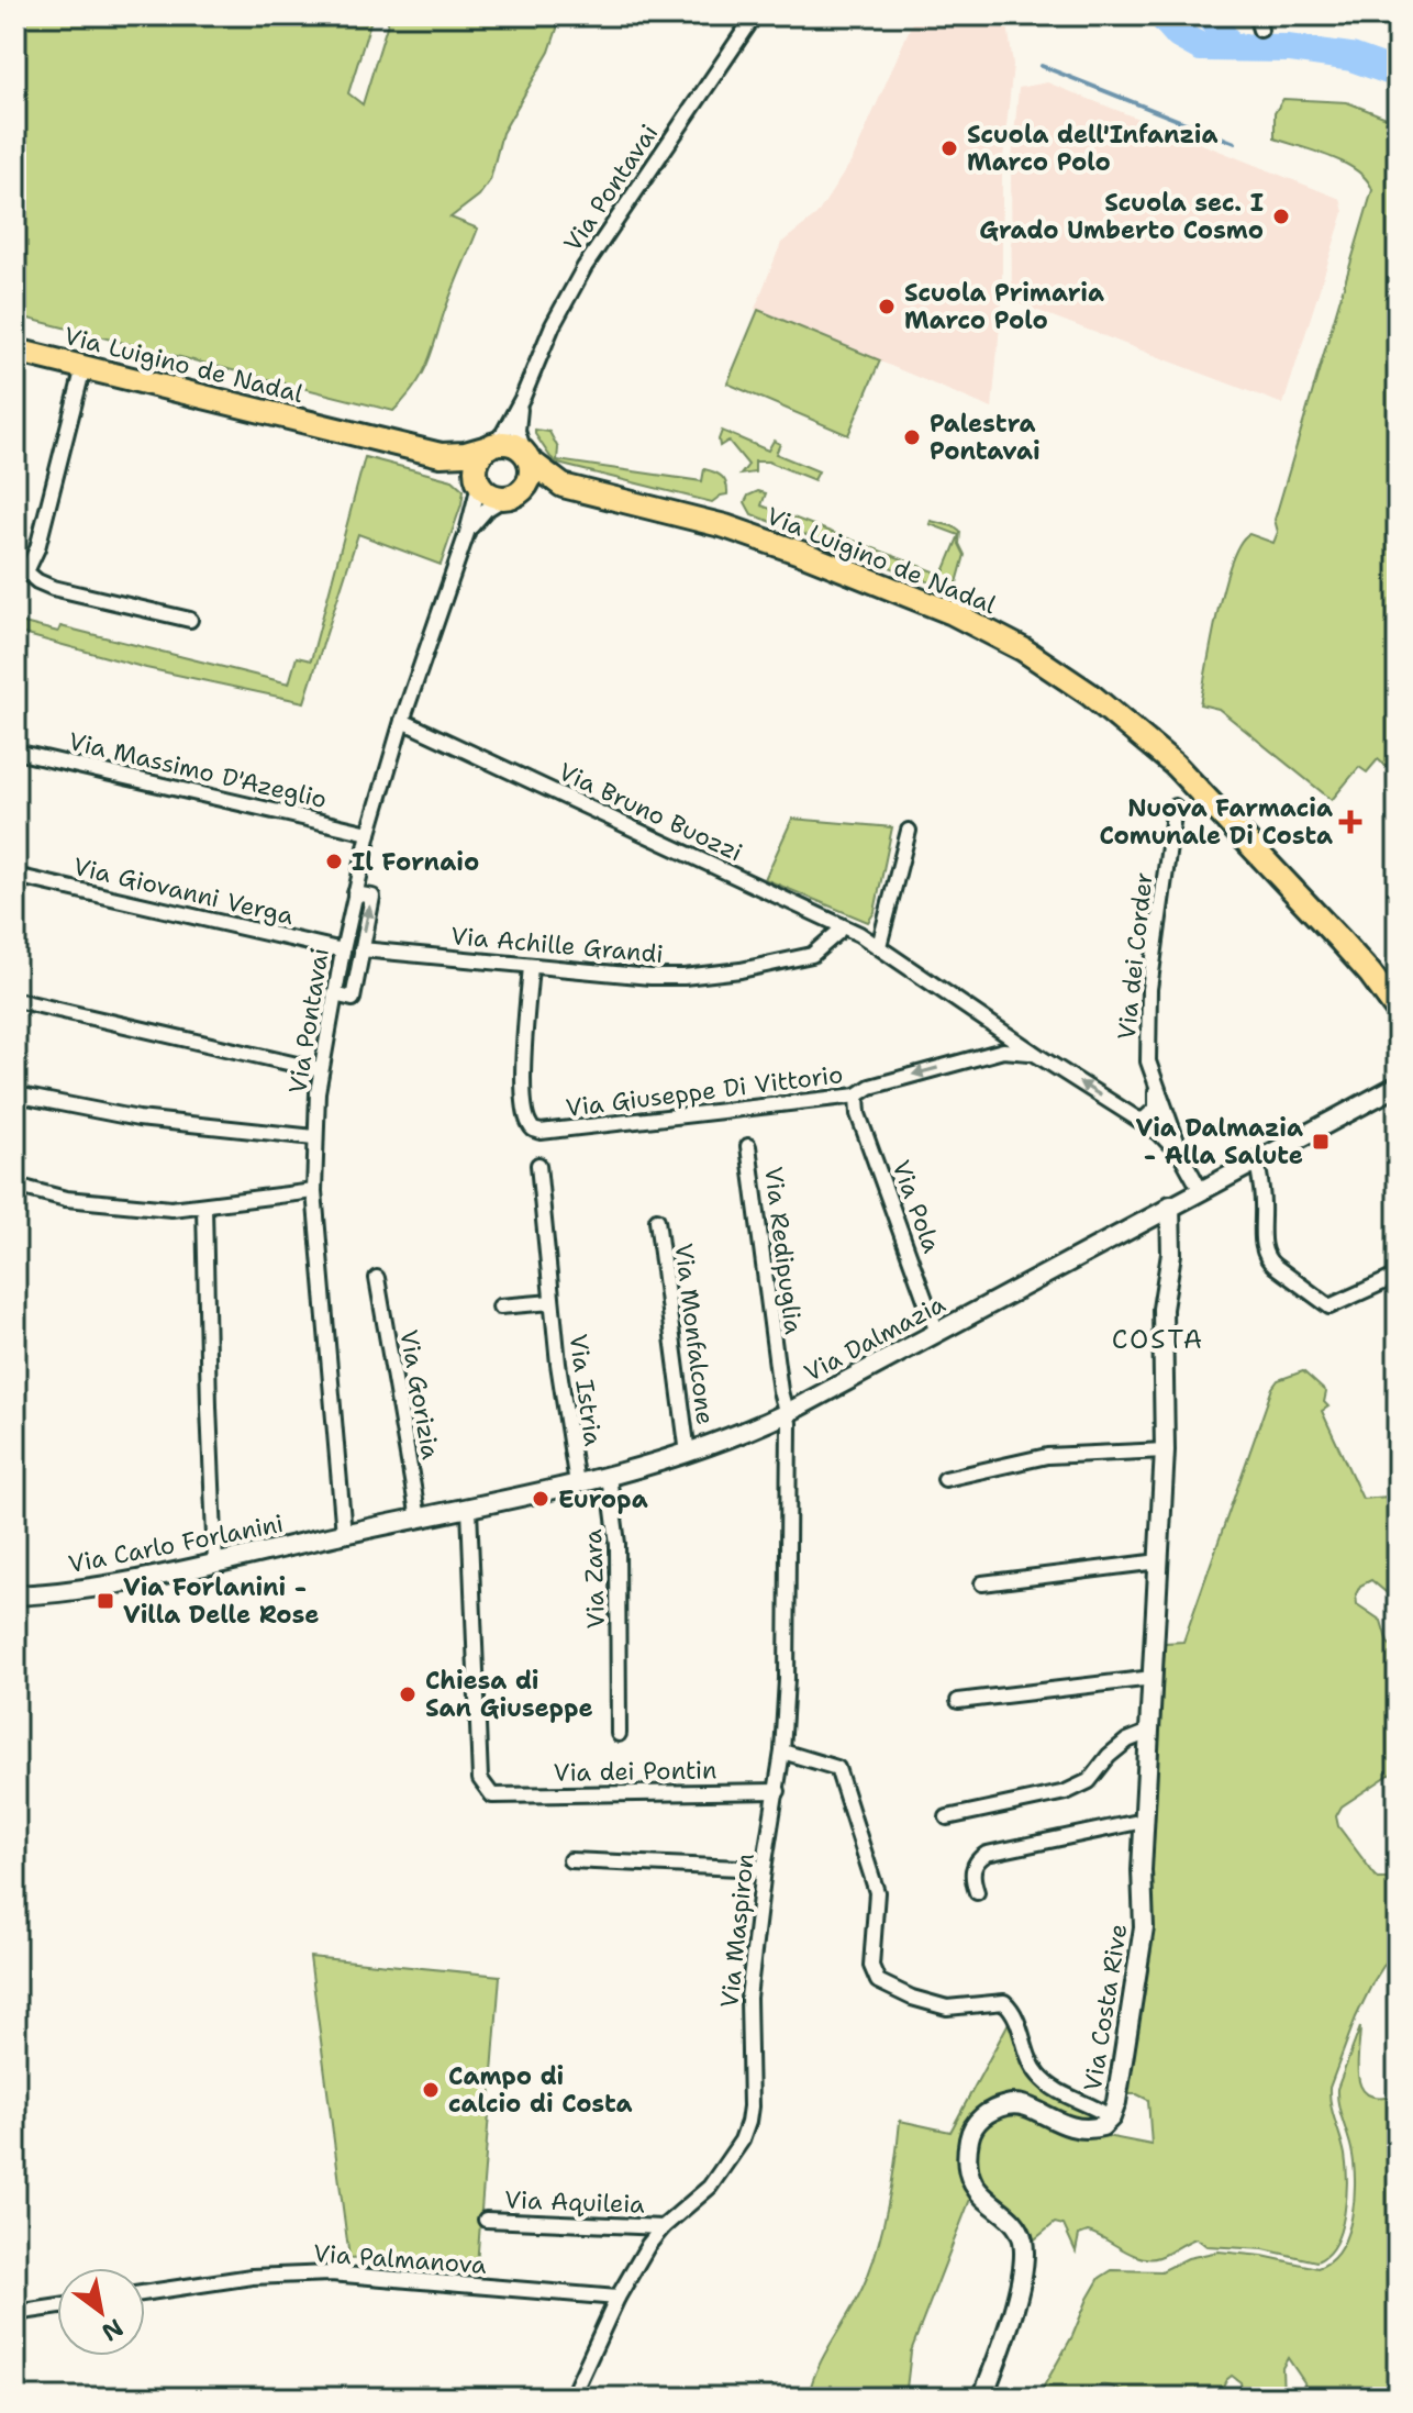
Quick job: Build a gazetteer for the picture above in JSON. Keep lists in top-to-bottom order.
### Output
{
  "streets": {
    "main road": ["Via Luigino de Nadal"],
    "street": [
      "Via Pontavai",
      "Via Massimo D'Azeglio",
      "Via Bruno Buozzi",
      "Via Giovanni Verga",
      "Via Achille Grandi",
      "Via dei Corder",
      "Via Giuseppe Di Vittorio",
      "Via Pola",
      "Via Redipuglia",
      "Via Monfalcone",
      "Via Dalmazia",
      "Via Istria",
      "Via Gorizia",
      "Via Carlo Forlanini",
      "Via Zara",
      "Via dei Pontin",
      "Via Maspiron",
      "Via Costa Rive",
      "Via Aquileia",
      "Via Palmanova"
    ]
  },
  "crossings": [
    ["Via Pontavai", "Via Luigino de Nadal"],
    ["Via Pontavai", "Via Massimo D'Azeglio"],
    ["Via Pontavai", "Via Bruno Buozzi"],
    ["Via Pontavai", "Via Giovanni Verga"],
    ["Via Pontavai", "Via Dalmazia"],
    ["Via Pontavai", "Via Carlo Forlanini"],
    ["Via Bruno Buozzi", "Via Achille Grandi"],
    ["Via Bruno Buozzi", "Via dei Corder"],
    ["Via Bruno Buozzi", "Via Giuseppe Di Vittorio"],
    ["Via Bruno Buozzi", "Via Dalmazia"],
    ["Via Achille Grandi", "Via Giuseppe Di Vittorio"],
    ["Via Giuseppe Di Vittorio", "Via Pola"],
    ["Via Pola", "Via Dalmazia"],
    ["Via Redipuglia", "Via Dalmazia"],
    ["Via Redipuglia", "Via Maspiron"],
    ["Via Monfalcone", "Via Dalmazia"],
    ["Via Dalmazia", "Via Istria"],
    ["Via Dalmazia", "Via Gorizia"],
    ["Via Dalmazia", "Via Carlo Forlanini"],
    ["Via Dalmazia", "Via Zara"],
    ["Via Dalmazia", "Via dei Pontin"],
    ["Via Dalmazia", "Via Maspiron"],
    ["Via Dalmazia", "Via Costa Rive"],
    ["Via dei Pontin", "Via Maspiron"],
    ["Via Maspiron", "Via Aquileia"],
    ["Via Maspiron", "Via Palmanova"]
  ],
  "districts": ["COSTA"],
  "places": {
    "other": [
      "Scuola dell'Infanzia Marco Polo",
      "Scuola sec. I Grado Umberto Cosmo",
      "Scuola Primaria Marco Polo",
      "Palestra Pontavai",
      "Il Fornaio",
      "Europa",
      "Chiesa di San Giuseppe",
      "Campo di calcio di Costa"
    ],
    "health": ["Nuova Farmacia Comunale Di Costa"],
    "transit": ["Via Dalmazia - Alla Salute", "Via Forlanini - Villa Delle Rose"]
  },
  "north": "bottom right"
}
